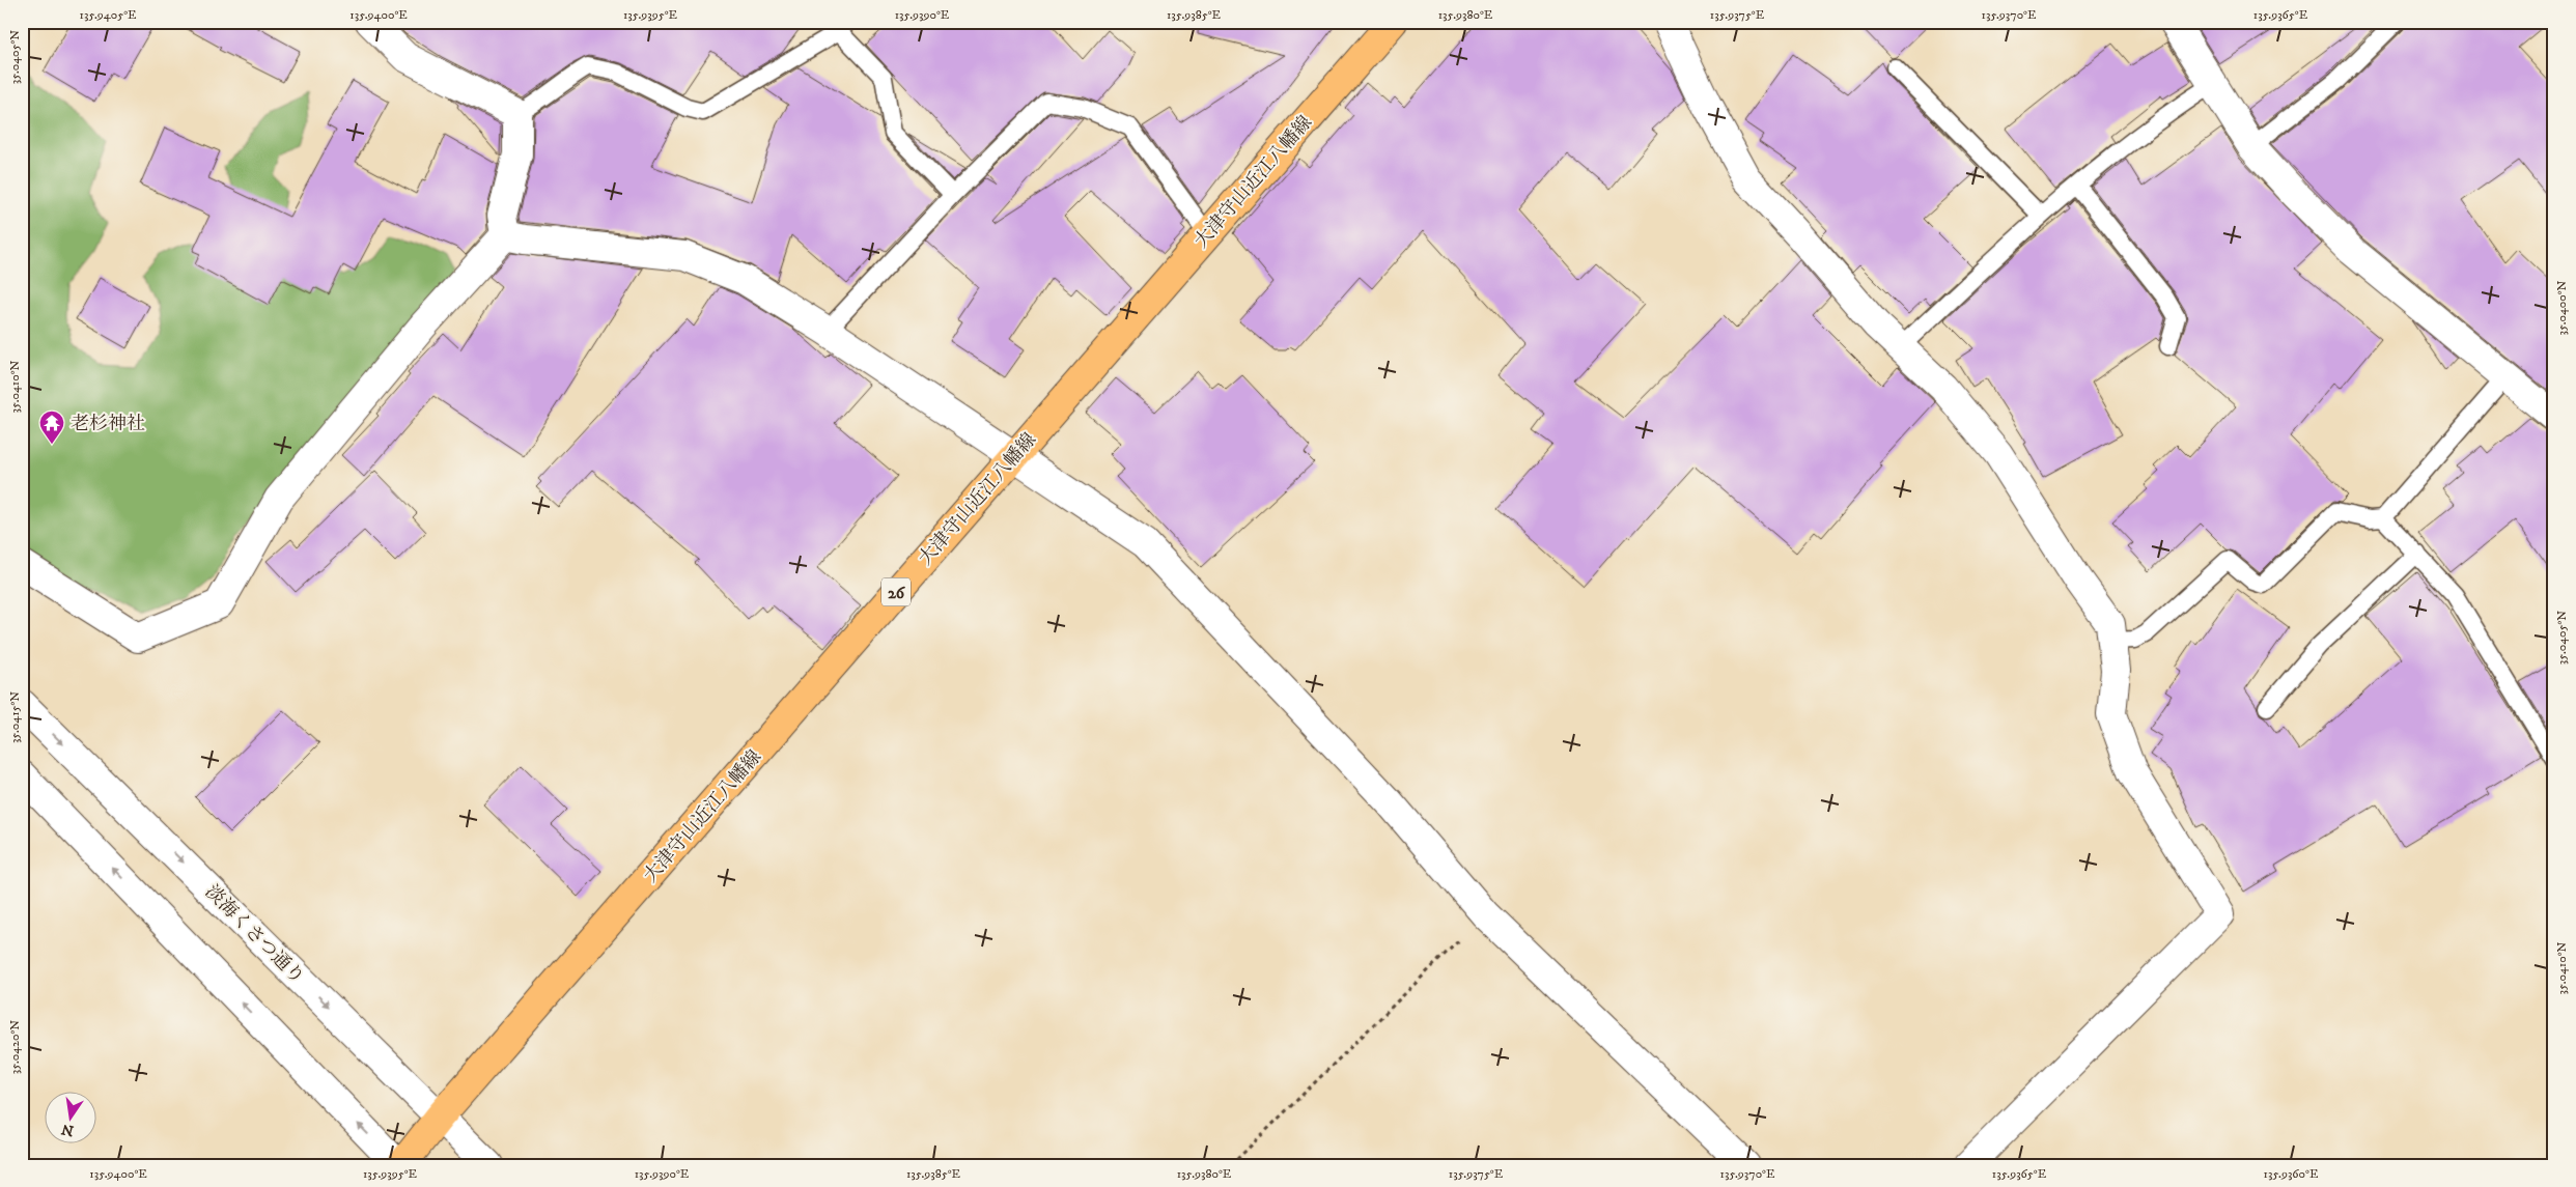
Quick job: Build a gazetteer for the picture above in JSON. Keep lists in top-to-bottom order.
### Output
{
  "streets": {
    "main road": ["大津守山近江八幡線", "26"],
    "street": ["淡海くさつ通り"]
  },
  "crossings": [
    ["大津守山近江八幡線", "淡海くさつ通り"]
  ],
  "places": {
    "temple": ["老杉神社"]
  },
  "north": "bottom",
  "coordinates": [
    "135.9405°E",
    "135.9400°E",
    "135.9395°E",
    "135.9390°E",
    "135.9385°E",
    "135.9380°E",
    "135.9375°E",
    "135.9370°E",
    "135.9365°E",
    "35.0405°N",
    "35.0400°N",
    "35.0410°N",
    "35.0415°N",
    "35.0420°N",
    "135.9360°E"
  ]
}
